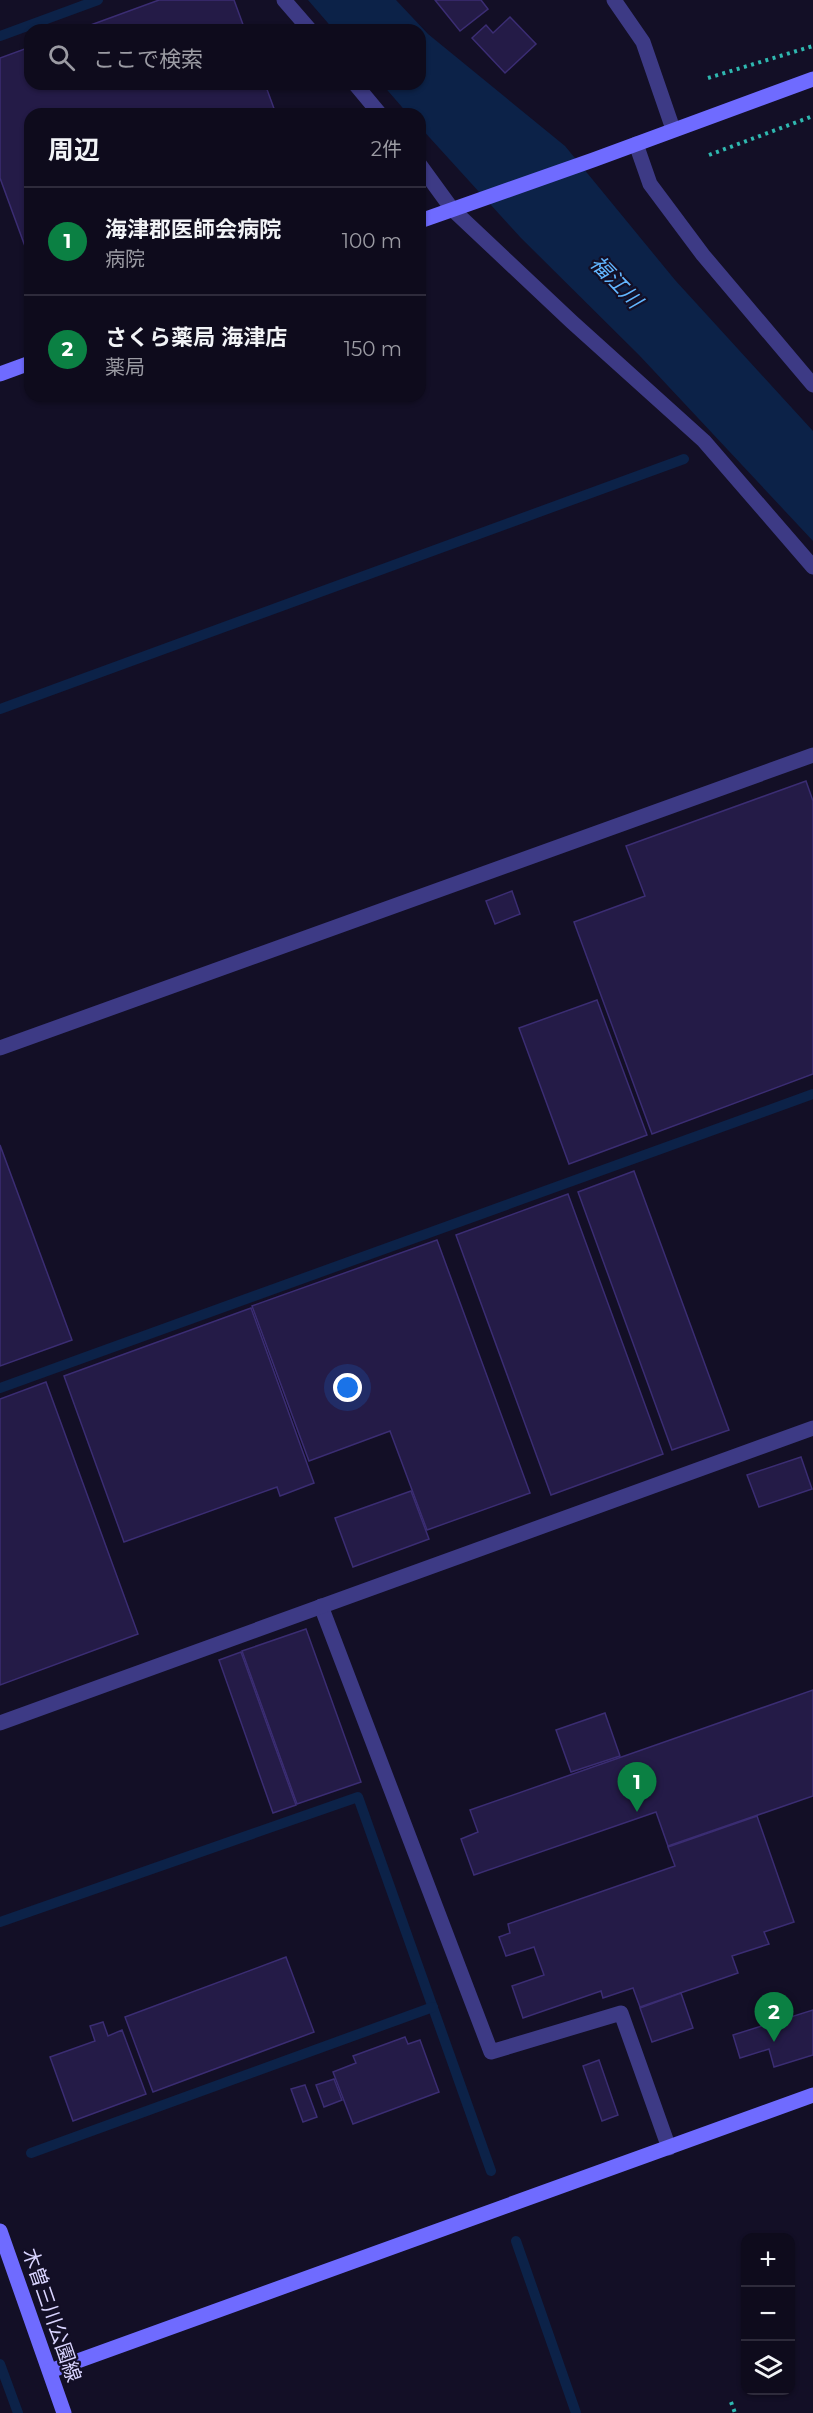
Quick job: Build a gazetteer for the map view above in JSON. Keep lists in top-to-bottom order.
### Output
{
  "streets": {
    "street": ["木曽三川公園線"]
  },
  "water": ["福江川"],
  "page": {
    "search": "ここで検索",
    "heading": ["周辺", "2件"],
    "list": [
      {
        "mark": "1",
        "name": "海津郡医師会病院",
        "note": "病院",
        "value": "100 m"
      },
      {
        "mark": "2",
        "name": "さくら薬局 海津店",
        "note": "薬局",
        "value": "150 m"
      }
    ],
    "pins": ["1", "2"],
    "map_buttons": ["+", "−"]
  }
}
